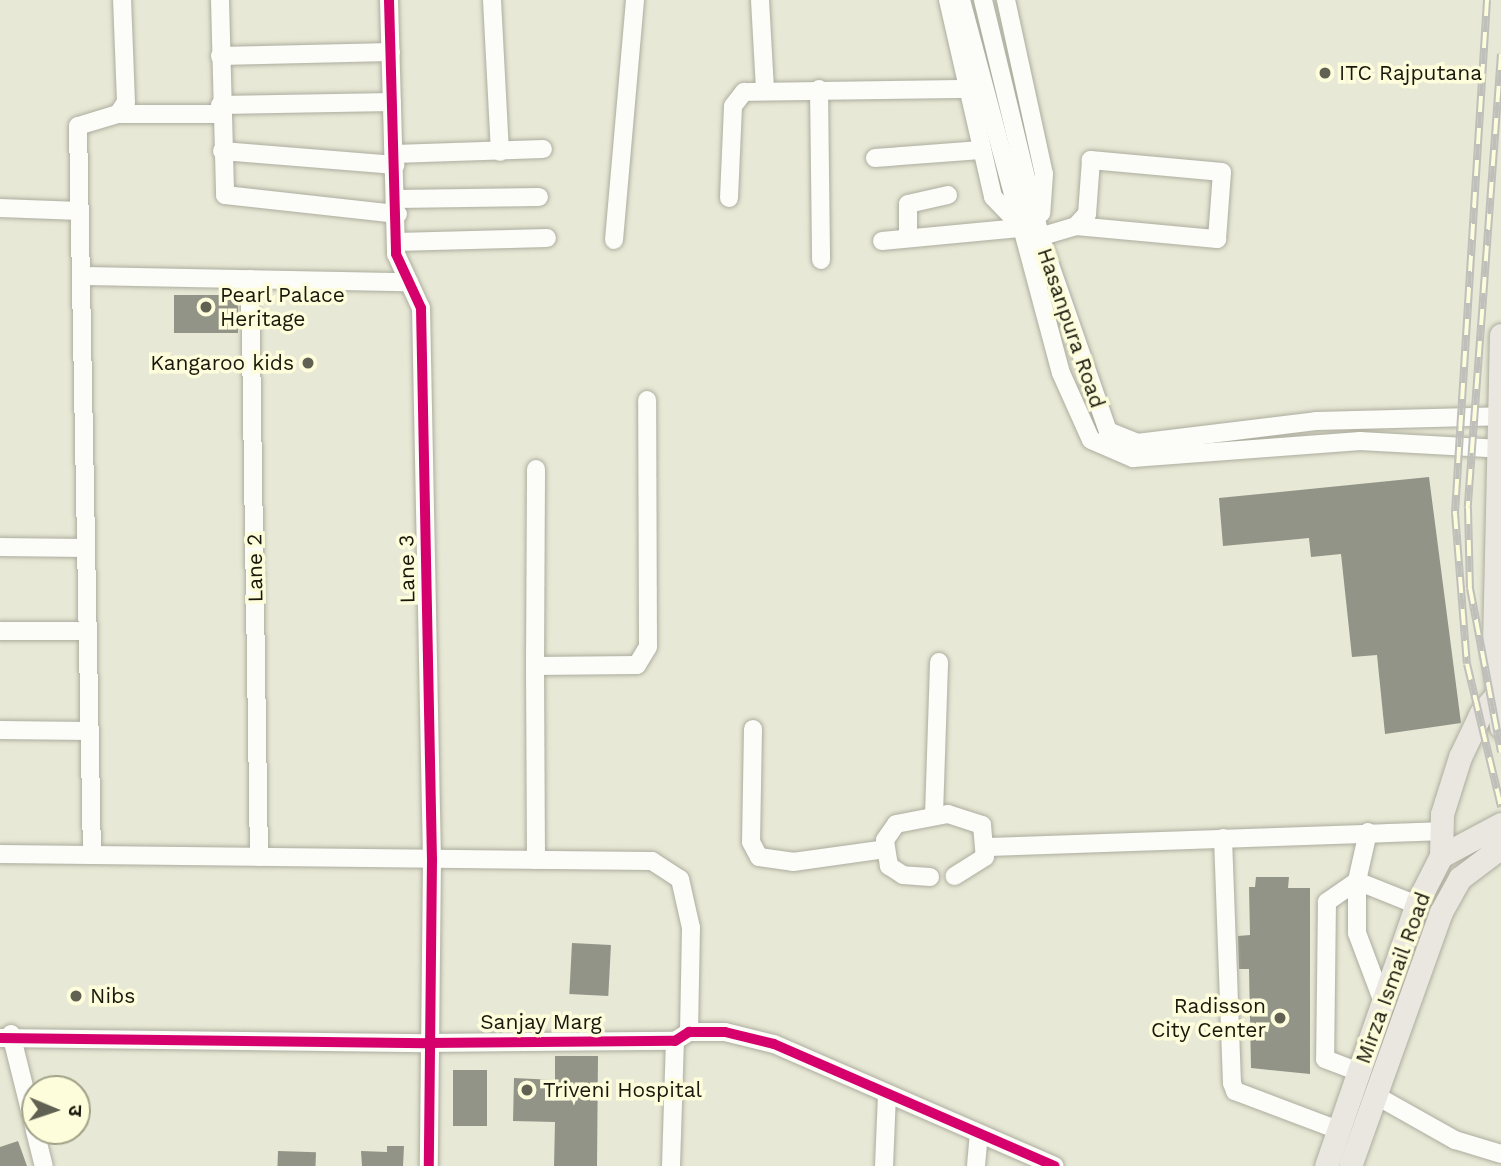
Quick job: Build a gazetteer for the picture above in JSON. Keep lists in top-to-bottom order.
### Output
{
  "streets": {
    "main road": ["Mirza Ismail Road"],
    "street": [
      "Hasanpura Road",
      "Lane 2",
      "Lane 3",
      "Sanjay Marg"
    ]
  },
  "crossings": [
    ["Lane 3", "Sanjay Marg"]
  ],
  "places": [
    "ITC Rajputana",
    "Pearl Palace Heritage",
    "Kangaroo kids",
    "Nibs",
    "Radisson City Center",
    "Triveni Hospital"
  ],
  "north": "right"
}
